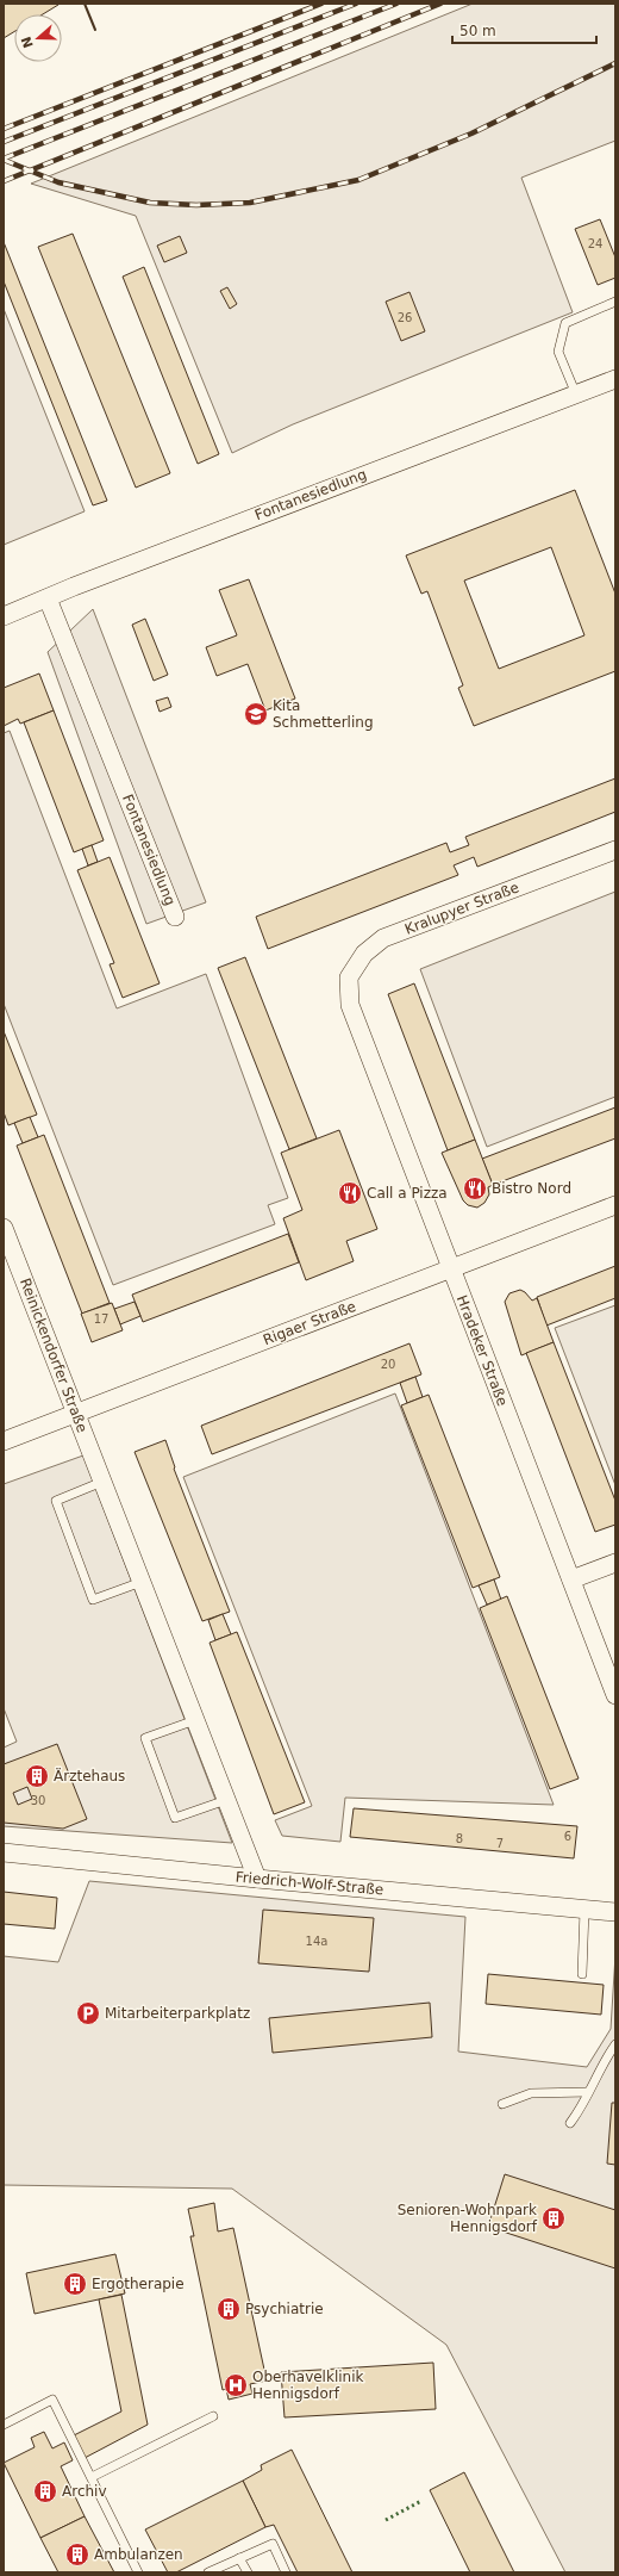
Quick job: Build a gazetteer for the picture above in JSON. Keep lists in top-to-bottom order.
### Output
{
  "streets": {
    "street": [
      "Fontanesiedlung",
      "Kralupyer Straße",
      "Rigaer Straße",
      "Hradeker Straße",
      "Reinickendorfer Straße",
      "Friedrich-Wolf-Straße"
    ]
  },
  "crossings": [
    ["Kralupyer Straße", "Hradeker Straße"],
    ["Rigaer Straße", "Hradeker Straße"],
    ["Rigaer Straße", "Reinickendorfer Straße"],
    ["Reinickendorfer Straße", "Friedrich-Wolf-Straße"]
  ],
  "places": {
    "school or university": ["Kita Schmetterling"],
    "restaurant": ["Bistro Nord", "Call a Pizza"],
    "building": [
      "Ärztehaus",
      "Senioren-Wohnpark Hennigsdorf",
      "Ergotherapie",
      "Psychiatrie",
      "Archiv",
      "Ambulanzen"
    ],
    "parking": ["Mitarbeiterparkplatz"],
    "hospital": ["Oberhavelklinik Hennigsdorf"]
  },
  "house_numbers": [
    "24",
    "26",
    "17",
    "20",
    "30",
    "6",
    "8",
    "7",
    "14a"
  ],
  "scale_bar": "50 m",
  "north": "left"
}
